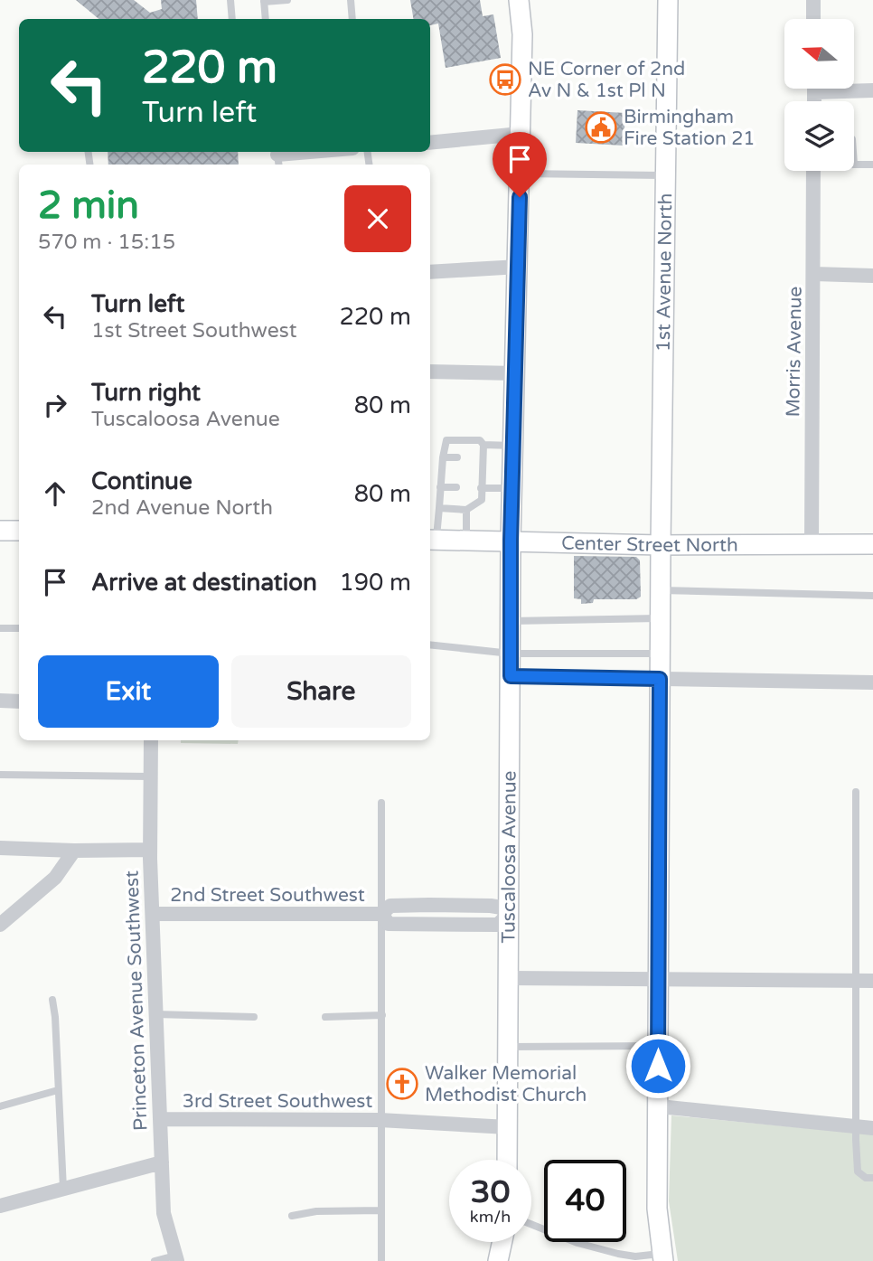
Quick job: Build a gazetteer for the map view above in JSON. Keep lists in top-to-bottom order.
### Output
{
  "streets": {
    "street": [
      "1st Avenue North",
      "Morris Avenue",
      "Center Street North",
      "Tuscaloosa Avenue",
      "2nd Street Southwest",
      "Princeton Avenue Southwest",
      "3rd Street Southwest"
    ]
  },
  "crossings": [
    ["1st Avenue North", "Center Street North"],
    ["Morris Avenue", "Center Street North"],
    ["Center Street North", "Tuscaloosa Avenue"],
    ["Tuscaloosa Avenue", "2nd Street Southwest"],
    ["Tuscaloosa Avenue", "3rd Street Southwest"],
    ["2nd Street Southwest", "Princeton Avenue Southwest"],
    ["2nd Street Southwest", "3rd Street Southwest"],
    ["Princeton Avenue Southwest", "3rd Street Southwest"]
  ],
  "places": {
    "bus stop": ["NE Corner of 2nd Av N & 1st Pl N"],
    "public building": ["Birmingham Fire Station 21"],
    "church": ["Walker Memorial Methodist Church"]
  },
  "north": "left",
  "page": {
    "turn": ["220 m", "Turn left"],
    "heading": ["2 min", "570 m · 15:15"],
    "list": [
      {
        "name": "Turn left",
        "note": "1st Street Southwest",
        "value": "220 m"
      },
      {
        "name": "Turn right",
        "note": "Tuscaloosa Avenue",
        "value": "80 m"
      },
      {
        "name": "Continue",
        "note": "2nd Avenue North",
        "value": "80 m"
      },
      {
        "name": "Arrive at destination",
        "value": "190 m"
      }
    ],
    "buttons": ["Exit", "Share"],
    "speed": "30 km/h",
    "limit": "40"
  }
}
